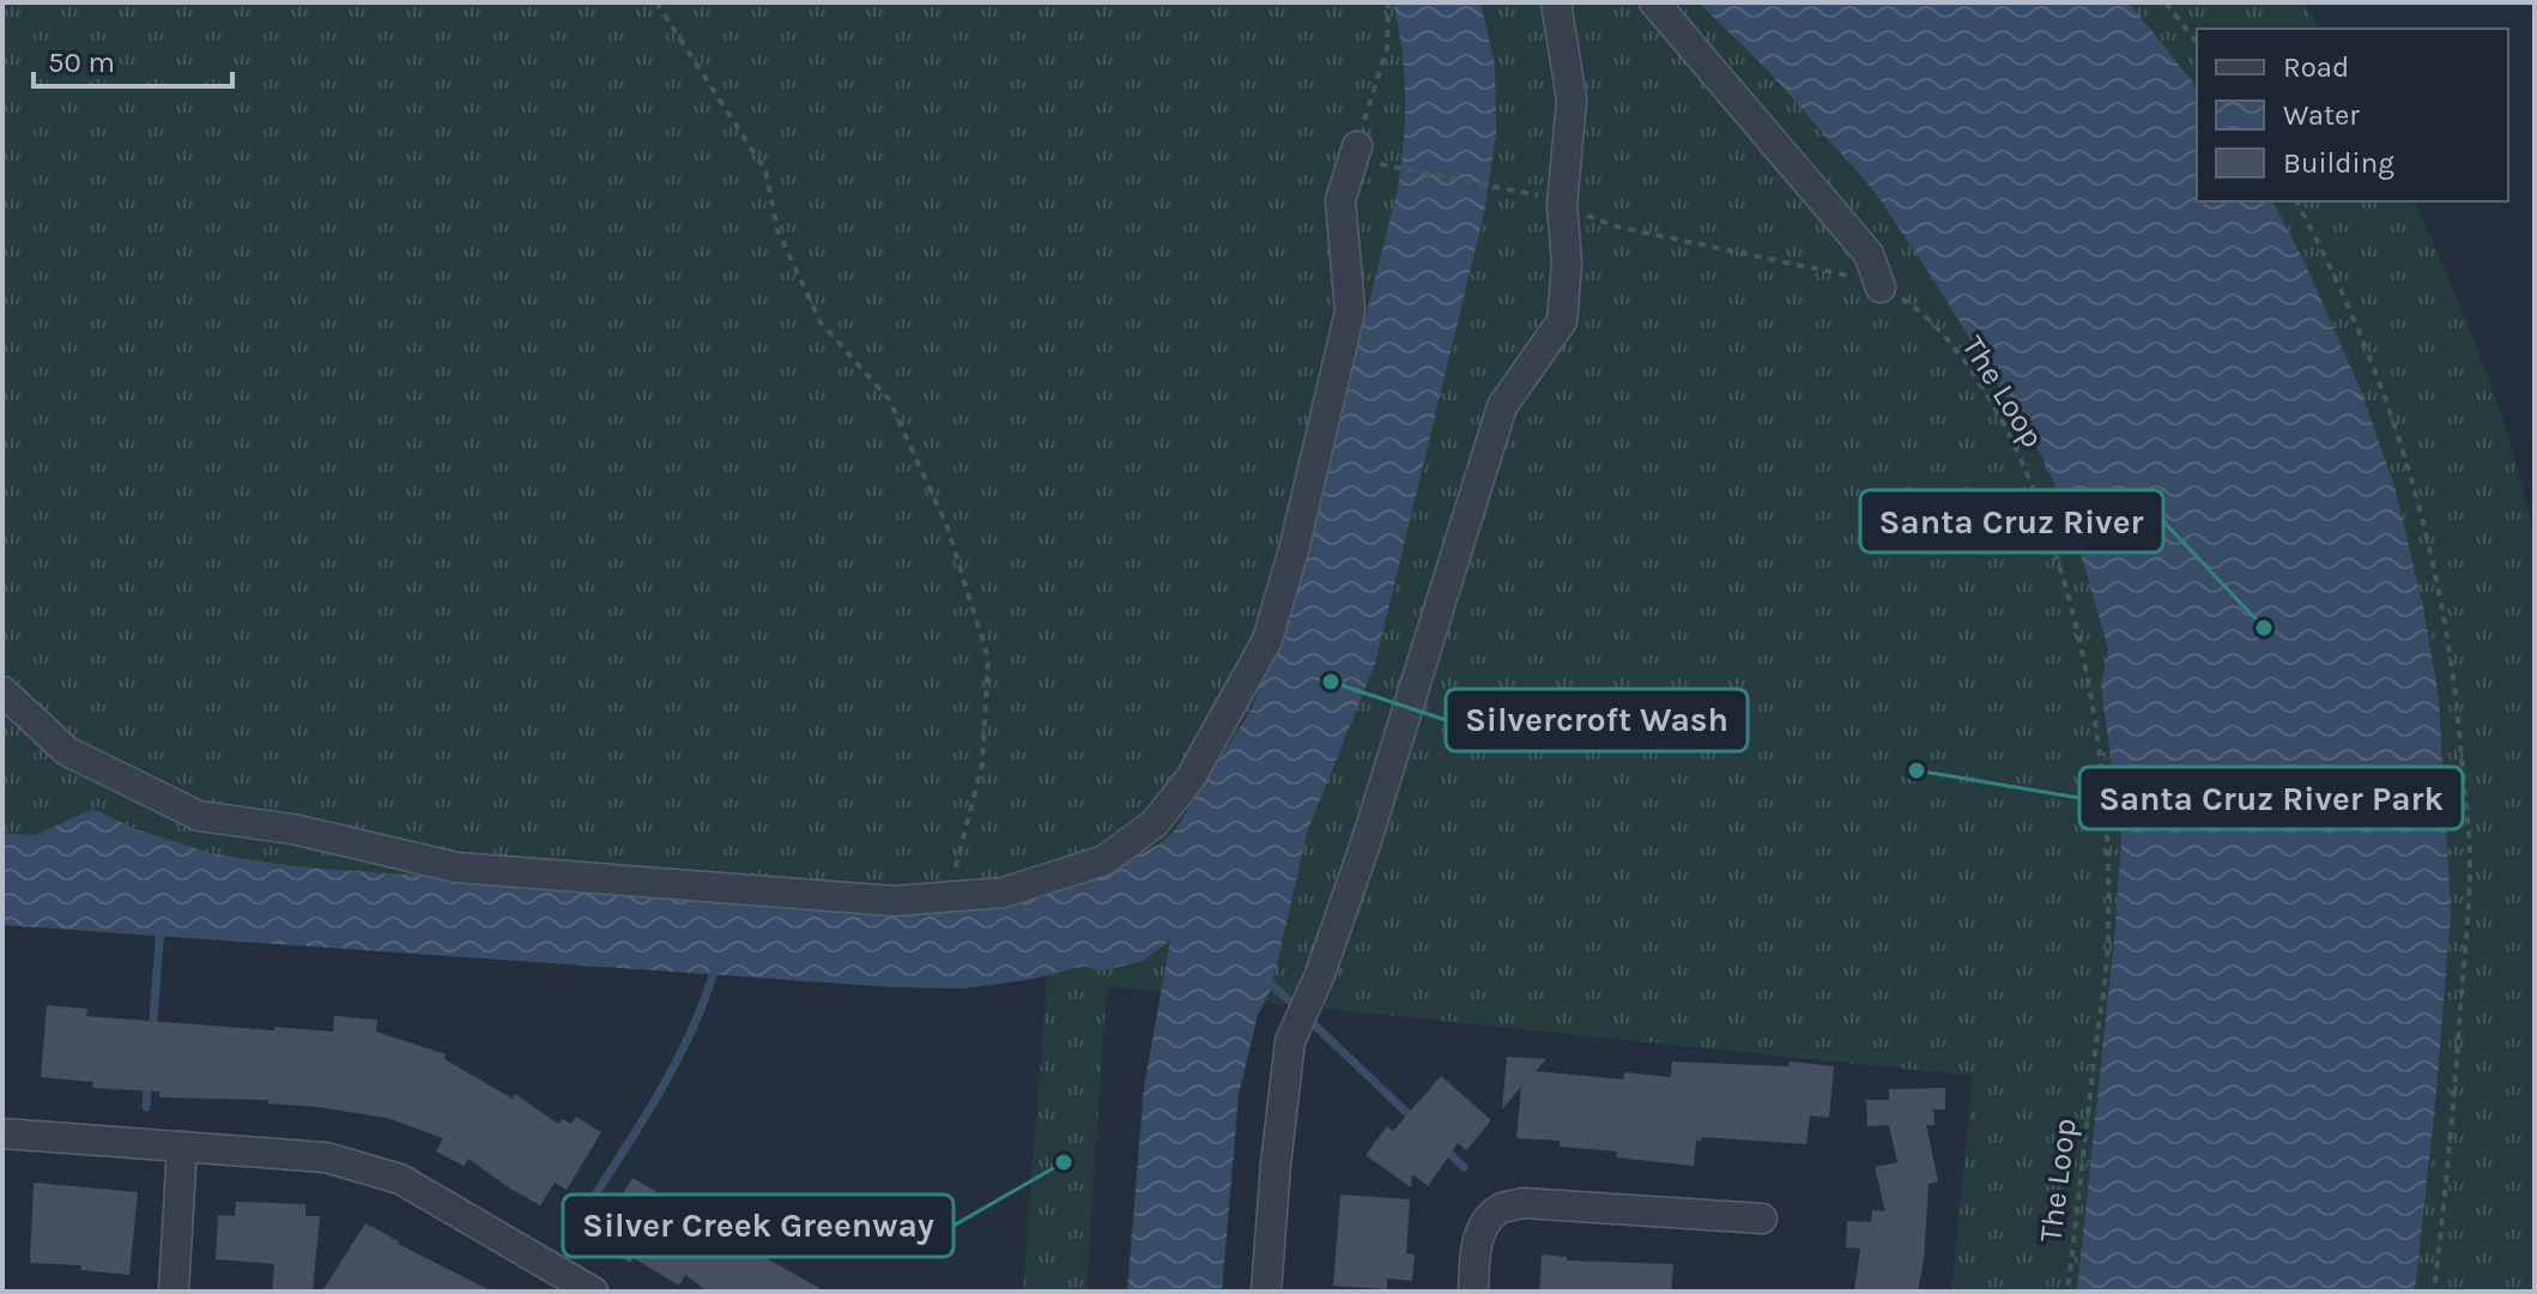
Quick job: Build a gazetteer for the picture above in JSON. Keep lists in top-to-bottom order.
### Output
{
  "streets": {
    "path": ["The Loop"]
  },
  "places": [
    "Santa Cruz River",
    "Silvercroft Wash",
    "Santa Cruz River Park",
    "Silver Creek Greenway"
  ],
  "legend": ["Road", "Water", "Building"],
  "scale_bar": "50 m"
}
